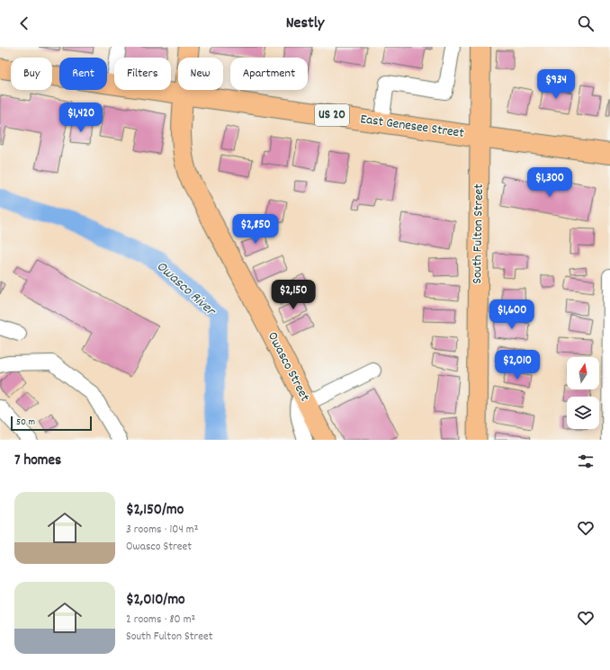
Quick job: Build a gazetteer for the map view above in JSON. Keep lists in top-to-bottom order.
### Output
{
  "streets": {
    "highway": ["US 20", "East Genesee Street"],
    "main road": ["South Fulton Street", "Owasco Street"]
  },
  "crossings": [
    ["East Genesee Street", "South Fulton Street"],
    ["East Genesee Street", "Owasco Street"]
  ],
  "water": ["Owasco River"],
  "scale_bar": "50 m",
  "north": "top",
  "page": {
    "header": "Nestly",
    "chip": [
      "Buy",
      "Rent",
      "Filters",
      "New",
      "Apartment"
    ],
    "price": [
      "$934",
      "$1,420",
      "$1,300",
      "$2,850",
      "$2,150",
      "$1,600",
      "$2,010"
    ],
    "scale": "50 m",
    "heading": "7 homes",
    "list": [
      {
        "name": "$2,150/mo",
        "note": "3 rooms · 104 m² · Owasco Street"
      },
      {
        "name": "$2,010/mo",
        "note": "2 rooms · 80 m² · South Fulton Street"
      }
    ]
  }
}
